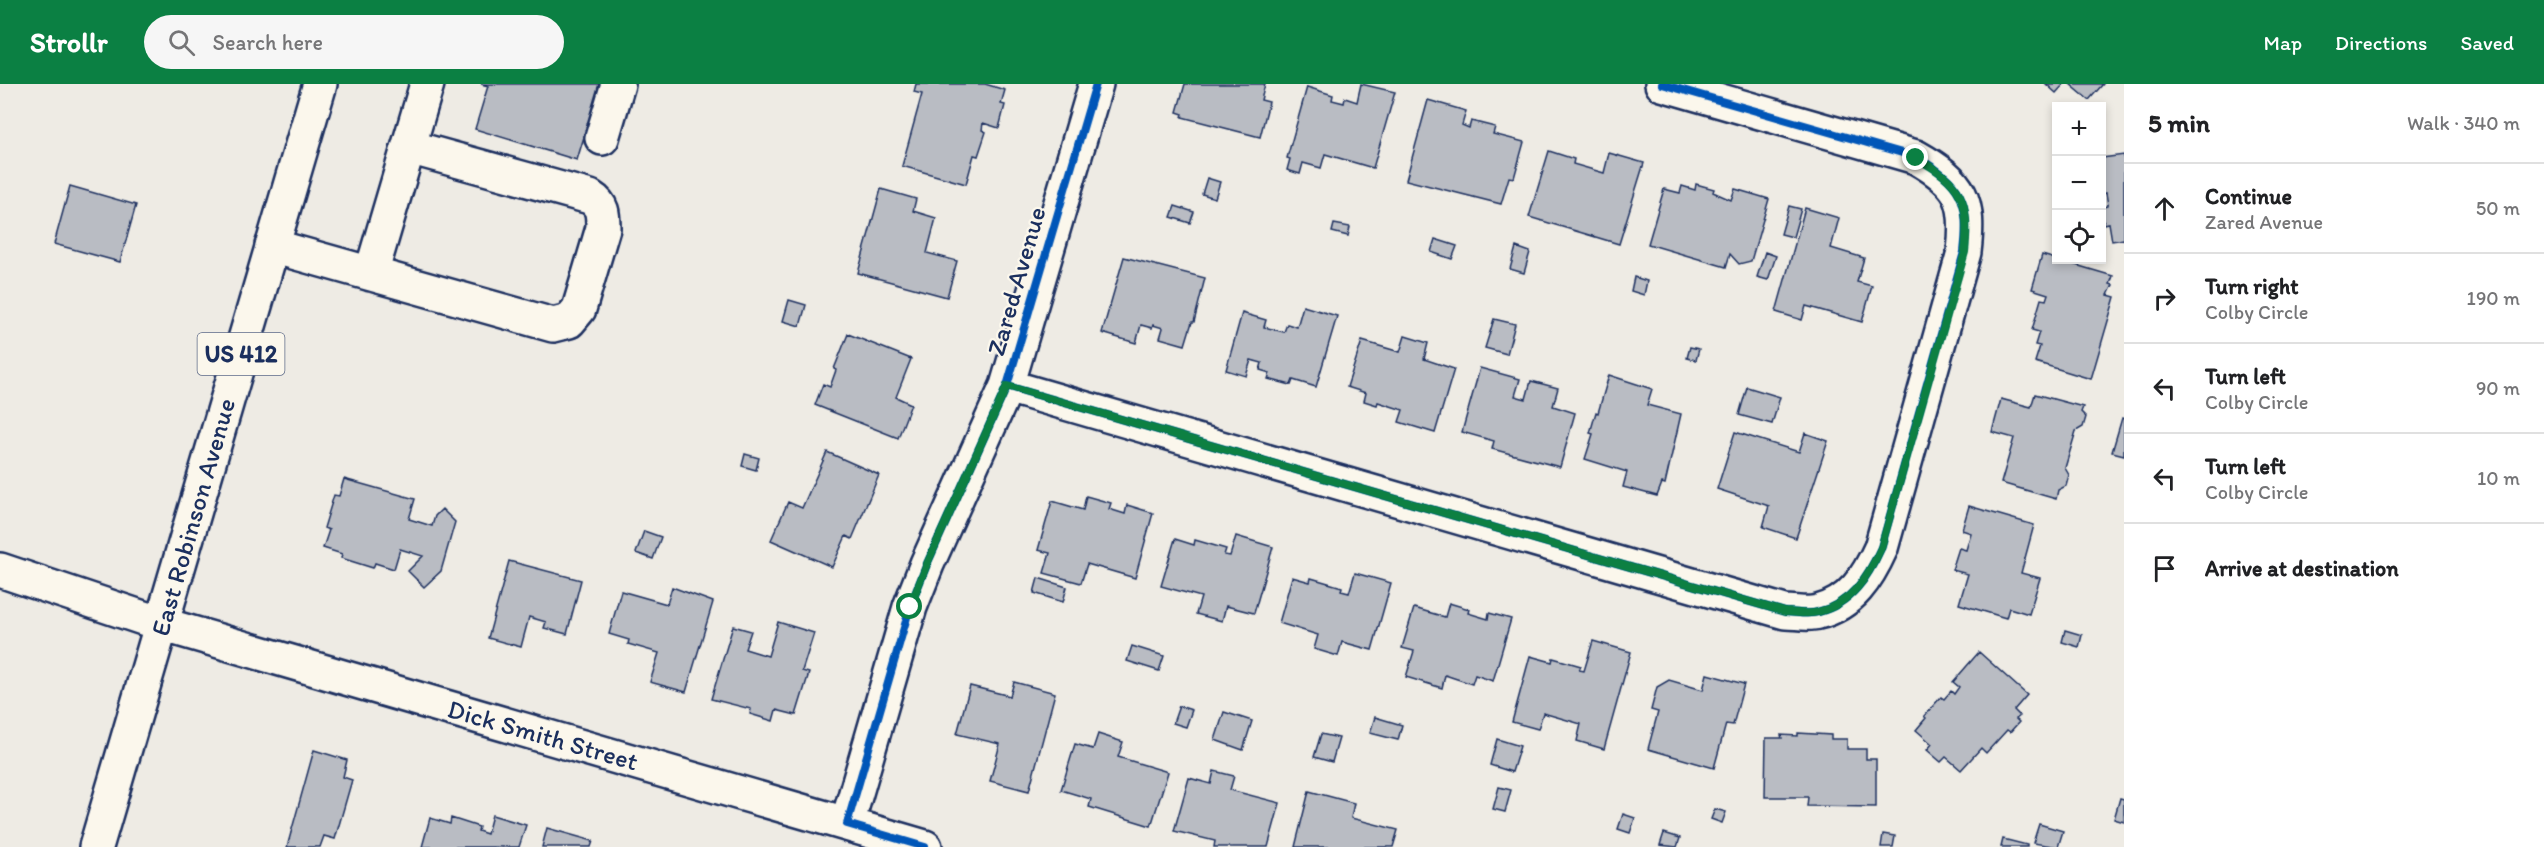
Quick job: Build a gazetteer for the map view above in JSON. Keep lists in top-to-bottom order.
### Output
{
  "streets": {
    "main road": [
      "Zared Avenue",
      "US 412",
      "East Robinson Avenue",
      "Dick Smith Street"
    ]
  },
  "crossings": [
    ["Zared Avenue", "Dick Smith Street"],
    ["East Robinson Avenue", "Dick Smith Street"]
  ],
  "page": {
    "header": "Strollr",
    "search": "Search here",
    "nav": ["Map", "Directions", "Saved"],
    "heading": ["5 min", "Walk · 340 m"],
    "map_buttons": ["+", "−"],
    "list": [
      ["Continue", "Zared Avenue", "50 m"],
      ["Turn right", "Colby Circle", "190 m"],
      ["Turn left", "Colby Circle", "90 m"],
      ["Turn left", "Colby Circle", "10 m"],
      "Arrive at destination"
    ]
  }
}
